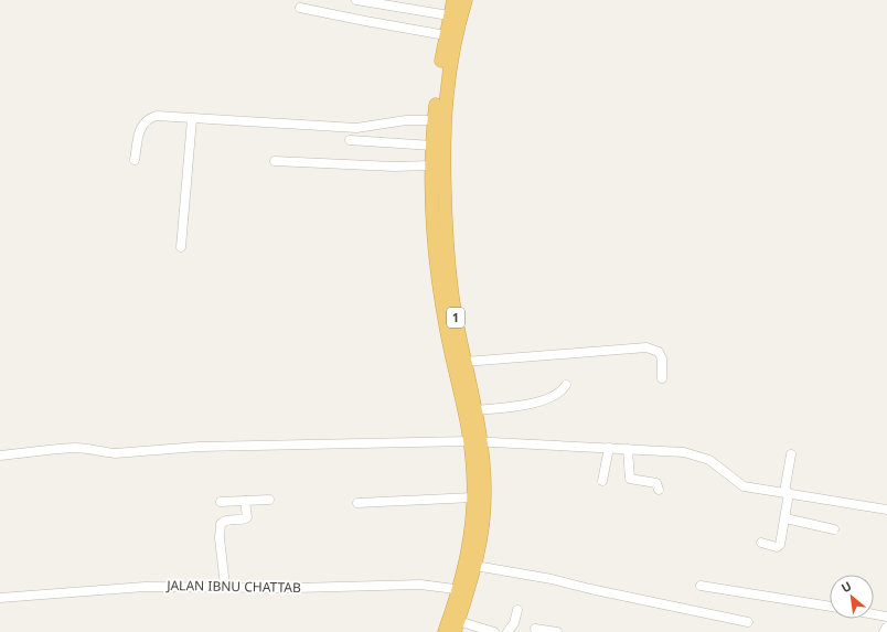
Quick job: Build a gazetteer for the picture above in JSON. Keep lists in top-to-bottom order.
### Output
{
  "streets": {
    "highway": ["1"],
    "street": ["JALAN IBNU CHATTAB"]
  },
  "crossings": [
    ["1", "JALAN IBNU CHATTAB"]
  ],
  "north": "top left"
}
